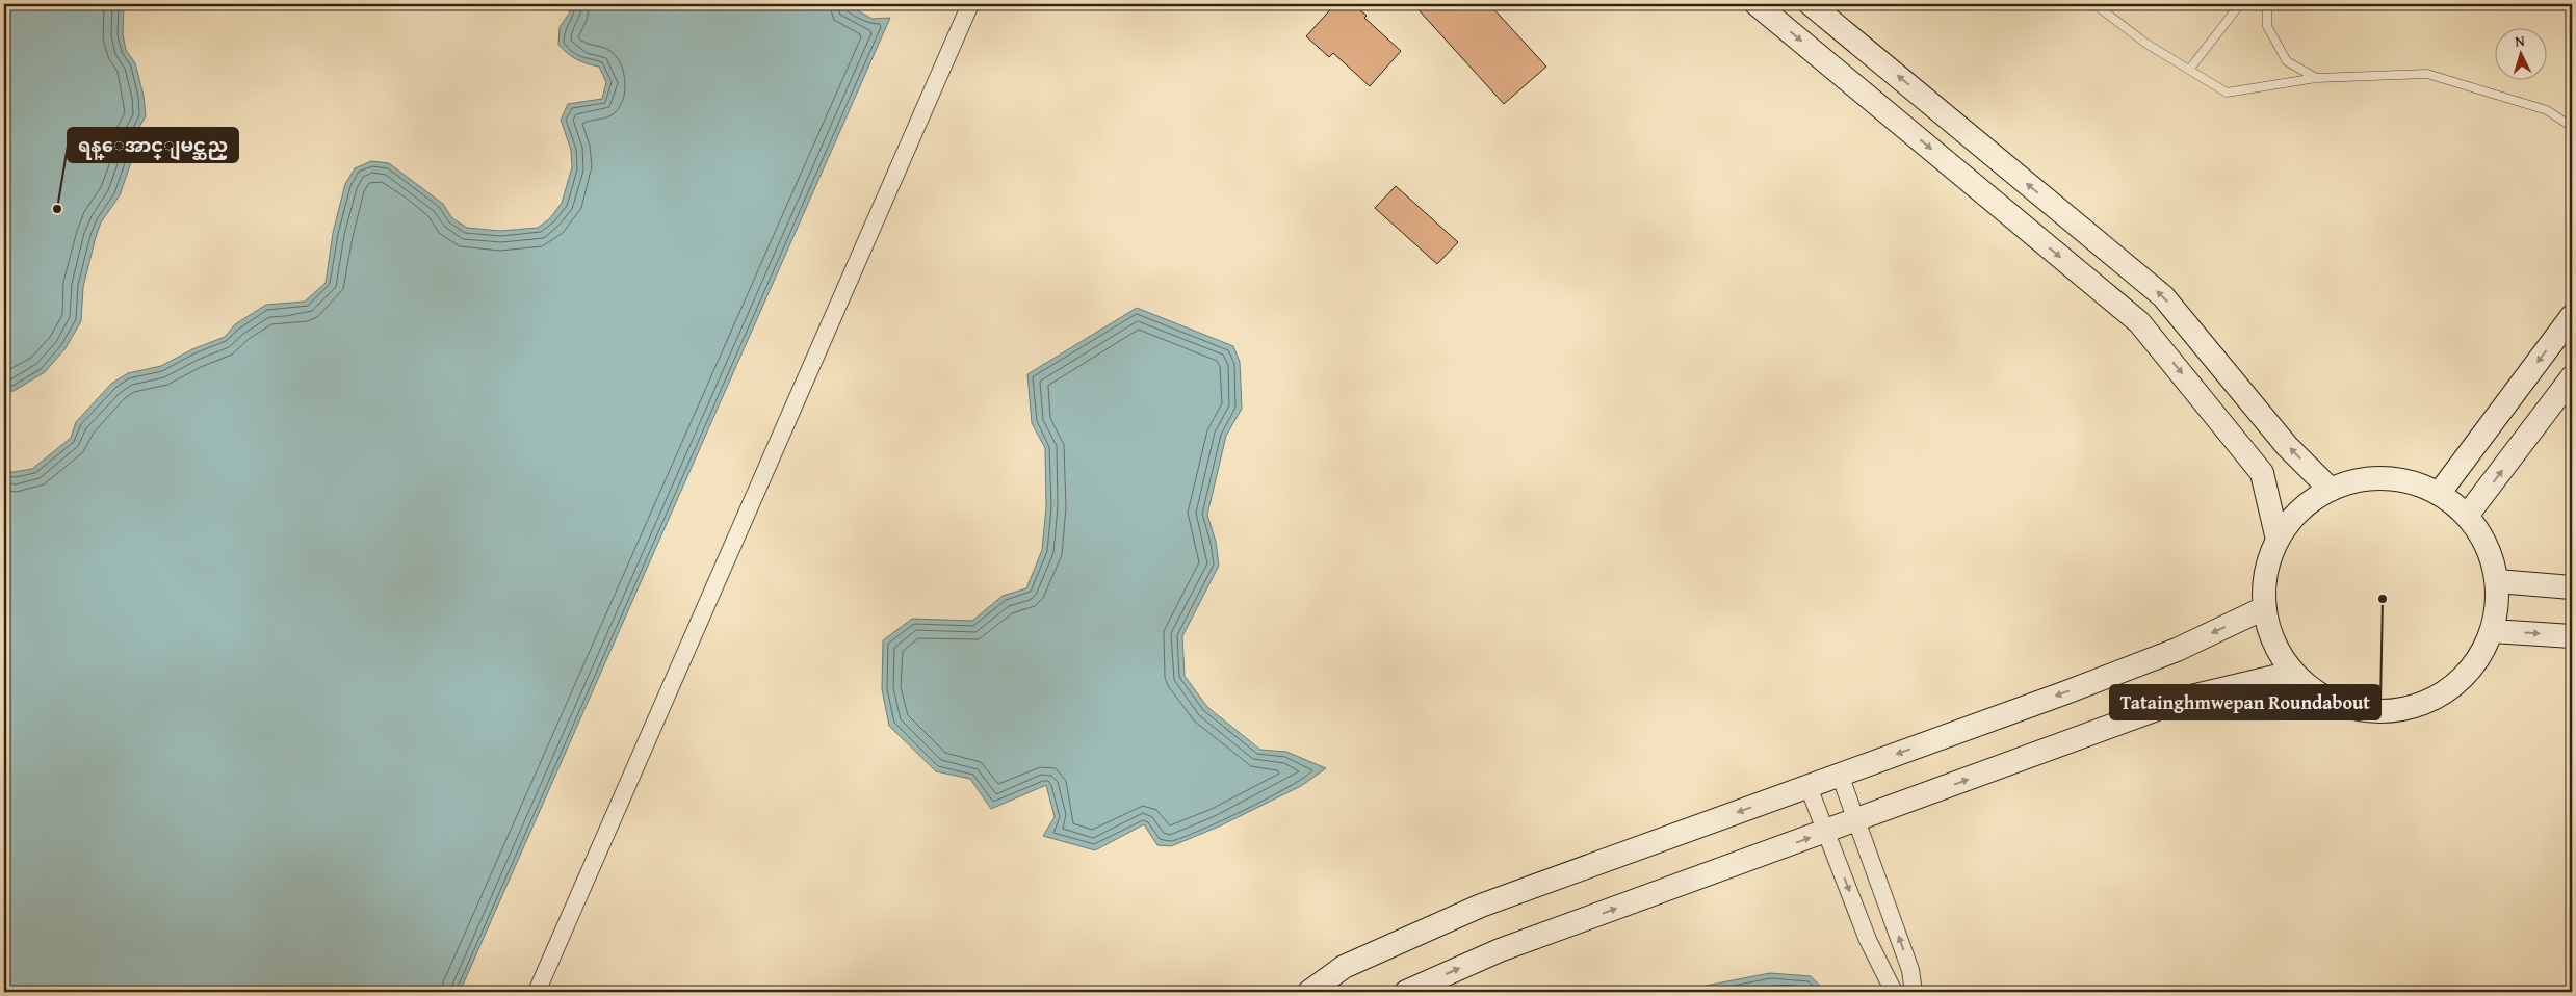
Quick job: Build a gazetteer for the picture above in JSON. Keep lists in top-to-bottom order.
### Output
{
  "places": ["ရန္ေအာင္ျမင္ဆည္", "Tatainghmwepan Roundabout"],
  "north": "top"
}
